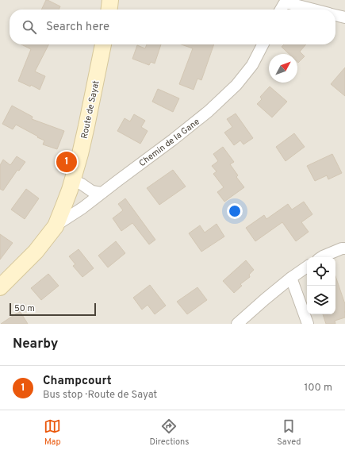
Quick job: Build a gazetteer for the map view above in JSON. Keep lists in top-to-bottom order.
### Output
{
  "streets": {
    "street": ["Route de Sayat", "Chemin de la Gane"]
  },
  "crossings": [
    ["Route de Sayat", "Chemin de la Gane"]
  ],
  "scale_bar": "50 m",
  "north": "top right",
  "page": {
    "search": "Search here",
    "pins": "1",
    "scale": "50 m",
    "heading": "Nearby",
    "list": [
      {
        "mark": "1",
        "name": "Champcourt",
        "note": "Bus stop · Route de Sayat",
        "value": "100 m"
      }
    ],
    "nav": ["Map", "Directions", "Saved"]
  }
}
